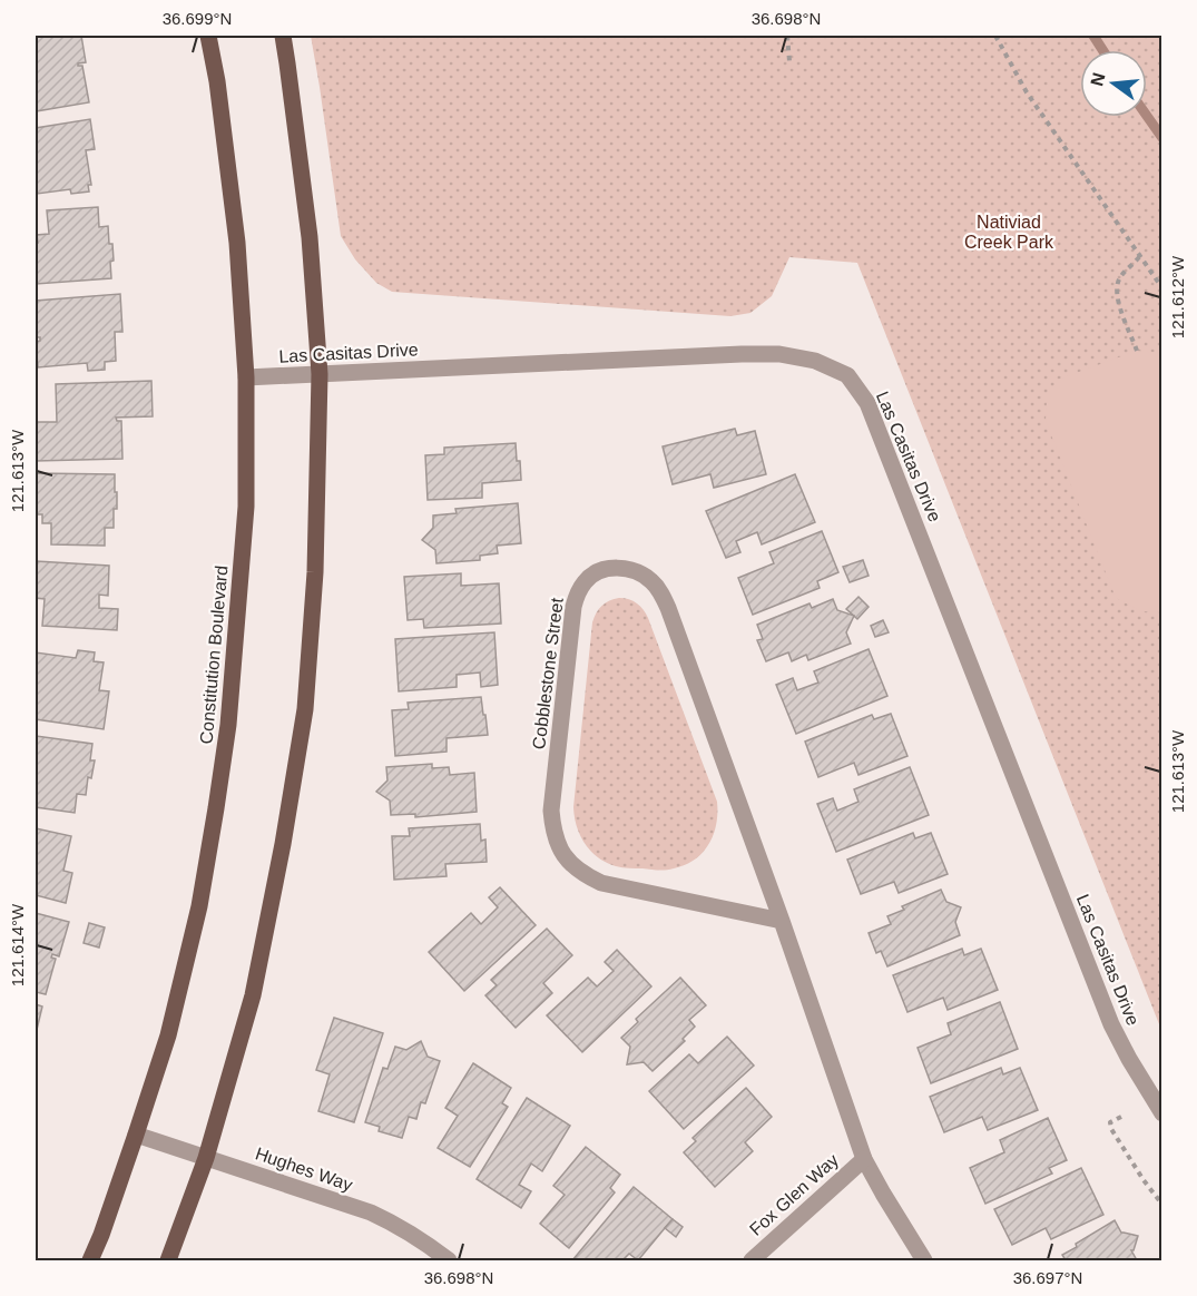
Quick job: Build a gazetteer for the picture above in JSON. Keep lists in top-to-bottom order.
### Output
{
  "streets": {
    "main road": ["Constitution Boulevard"],
    "street": [
      "Las Casitas Drive",
      "Cobblestone Street",
      "Hughes Way",
      "Fox Glen Way"
    ]
  },
  "crossings": [
    ["Las Casitas Drive", "Constitution Boulevard"],
    ["Constitution Boulevard", "Hughes Way"],
    ["Cobblestone Street", "Fox Glen Way"]
  ],
  "parks": ["Nativiad Creek Park"],
  "north": "left",
  "coordinates": [
    "36.699°N",
    "36.698°N",
    "121.612°W",
    "121.613°W",
    "121.614°W",
    "36.697°N"
  ]
}
